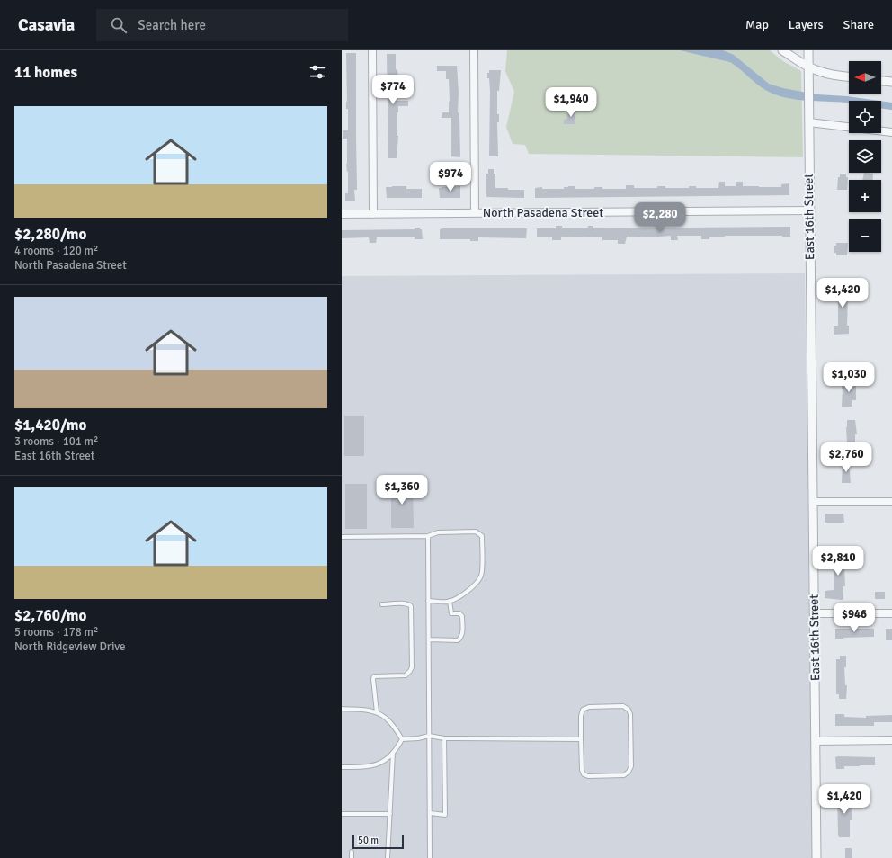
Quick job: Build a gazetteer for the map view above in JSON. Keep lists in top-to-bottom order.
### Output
{
  "streets": {
    "street": ["North Pasadena Street", "East 16th Street"]
  },
  "crossings": [
    ["North Pasadena Street", "East 16th Street"]
  ],
  "scale_bar": "50 m",
  "north": "left",
  "page": {
    "header": "Casavia",
    "search": "Search here",
    "nav": ["Map", "Layers", "Share"],
    "heading": "11 homes",
    "map_buttons": ["+", "−"],
    "price": [
      "$774",
      "$1,940",
      "$974",
      "$2,280",
      "$1,420",
      "$1,030",
      "$2,760",
      "$1,360",
      "$2,810",
      "$946",
      "$1,420"
    ],
    "list": [
      {
        "name": "$2,280/mo",
        "note": "4 rooms · 120 m² · North Pasadena Street"
      },
      {
        "name": "$1,420/mo",
        "note": "3 rooms · 101 m² · East 16th Street"
      },
      {
        "name": "$2,760/mo",
        "note": "5 rooms · 178 m² · North Ridgeview Drive"
      }
    ],
    "scale": "50 m"
  }
}
